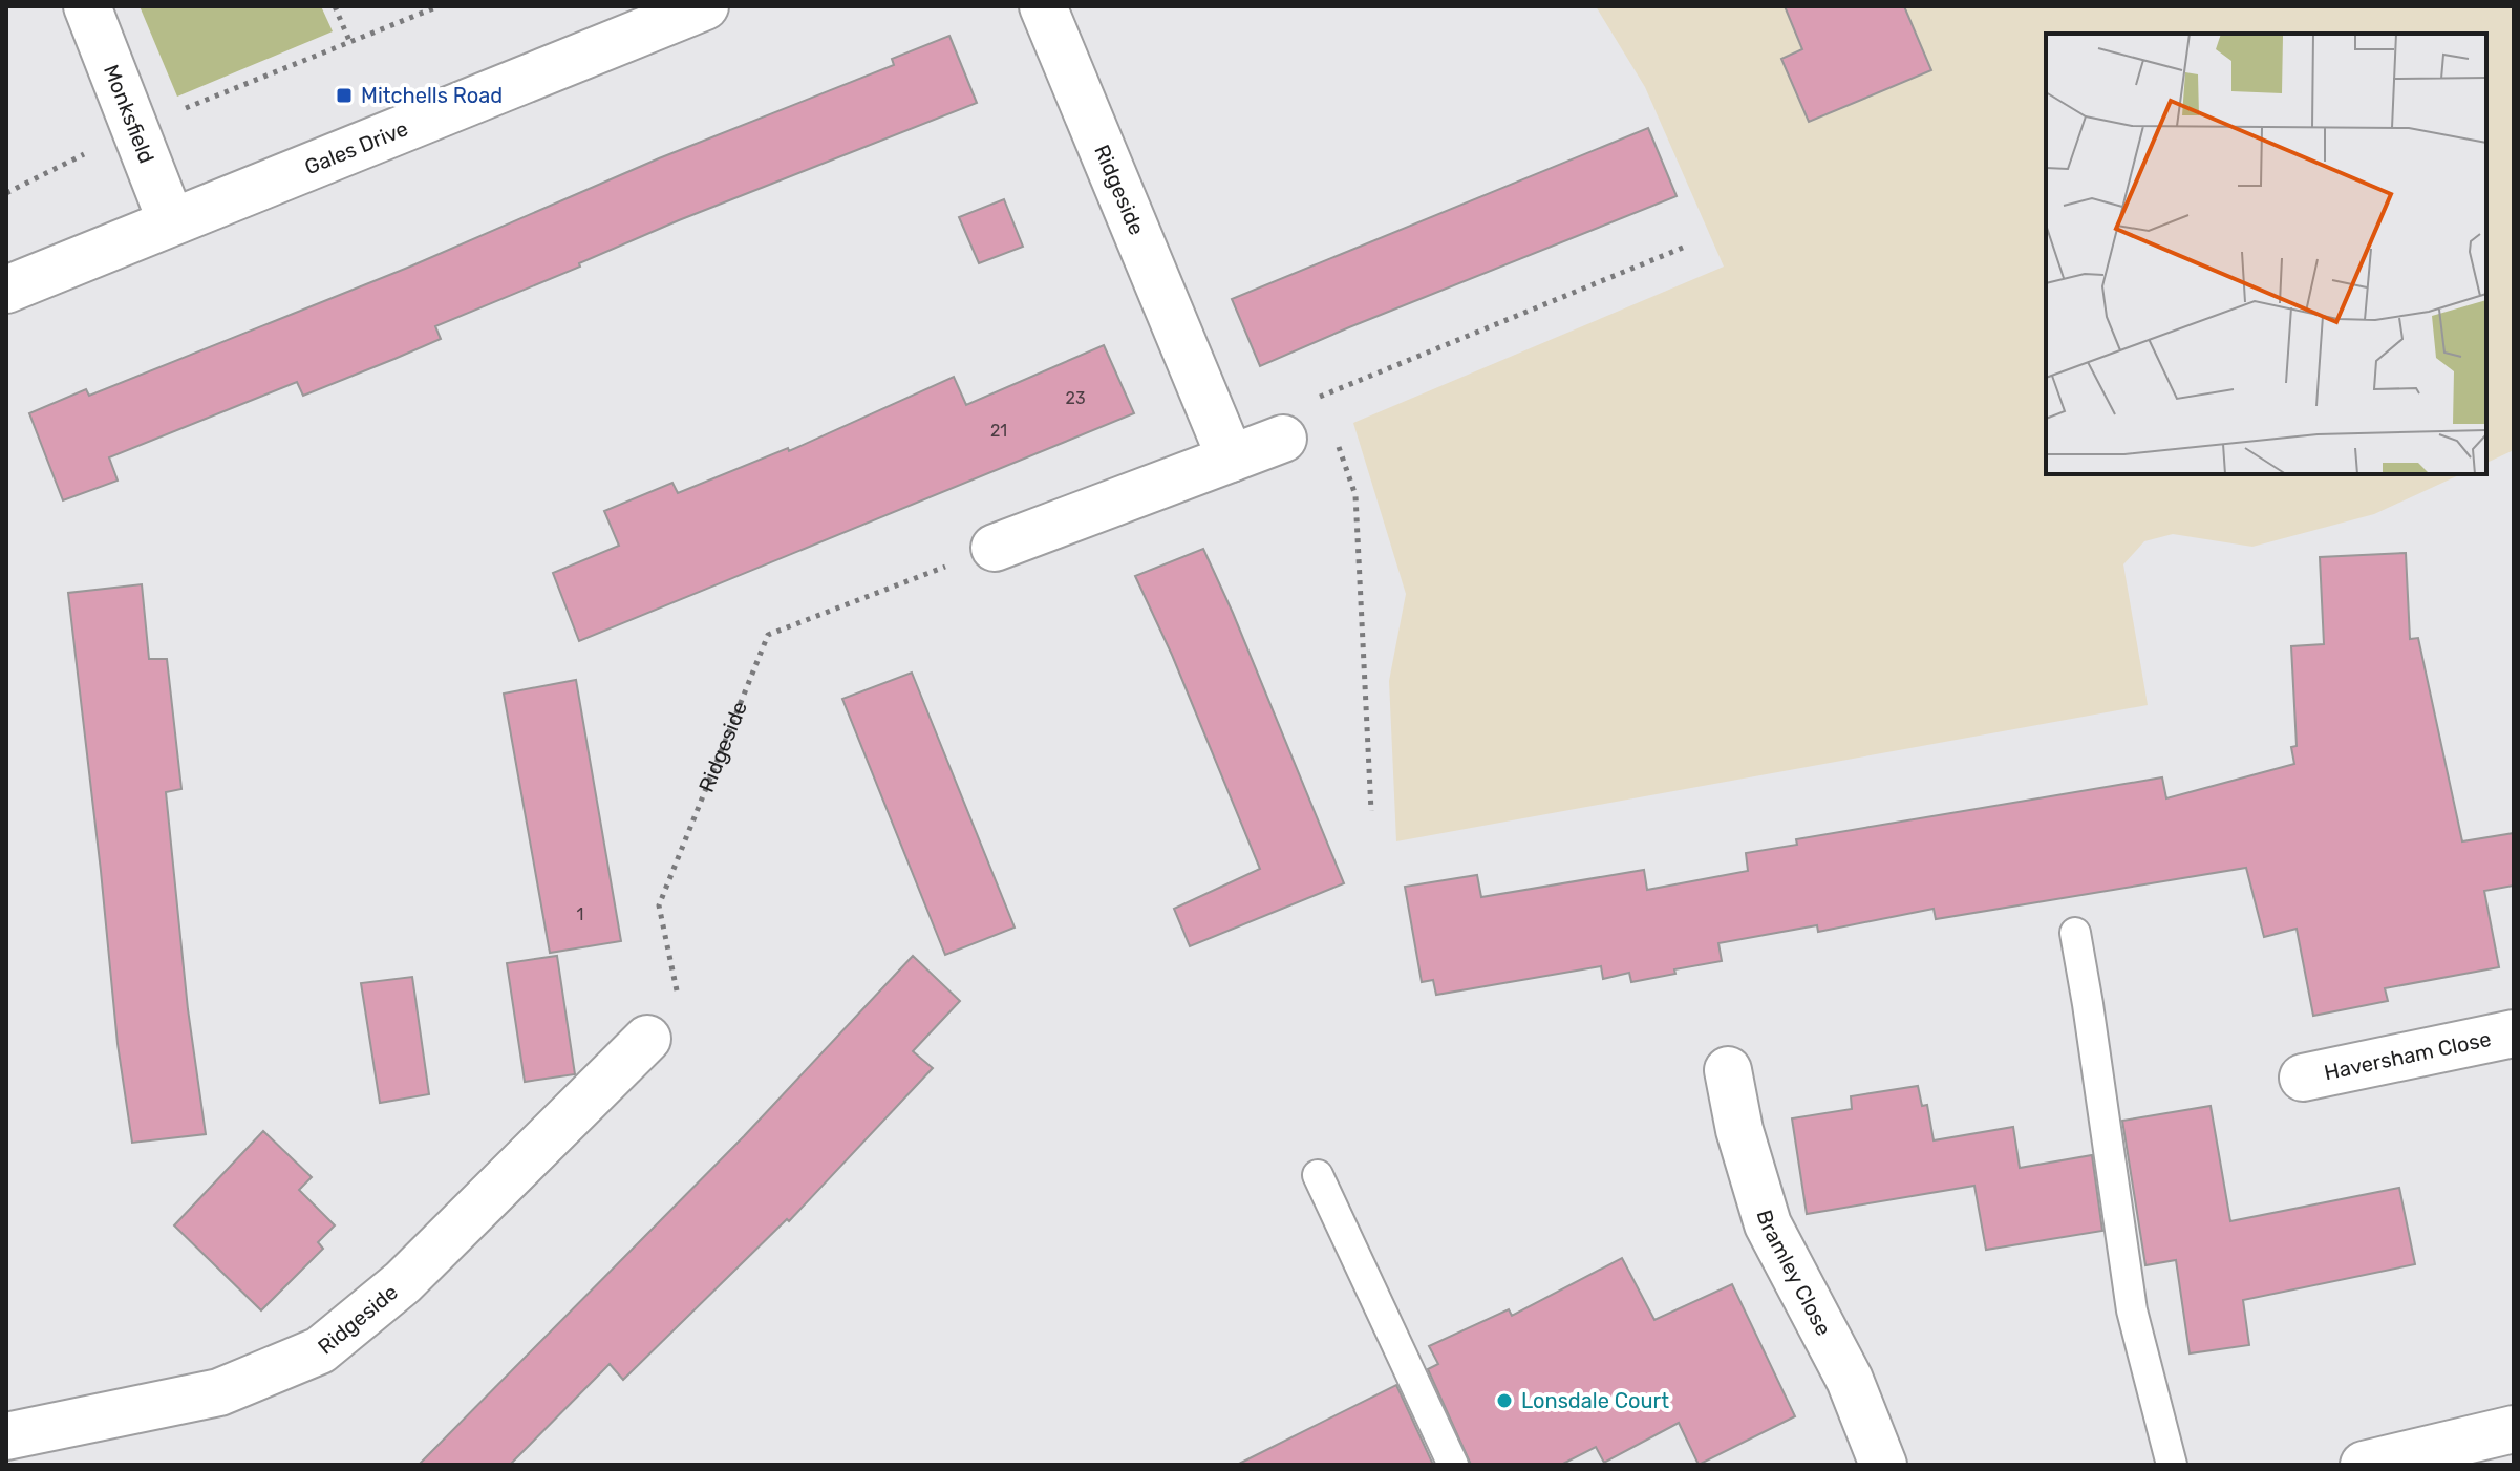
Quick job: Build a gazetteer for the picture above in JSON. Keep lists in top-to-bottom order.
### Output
{
  "streets": {
    "street": [
      "Monksfield",
      "Gales Drive",
      "Ridgeside",
      "Haversham Close",
      "Bramley Close"
    ]
  },
  "crossings": [
    ["Monksfield", "Gales Drive"]
  ],
  "places": {
    "transit": ["Mitchells Road"],
    "other": ["Lonsdale Court"]
  },
  "house_numbers": ["23", "21", "1"]
}
